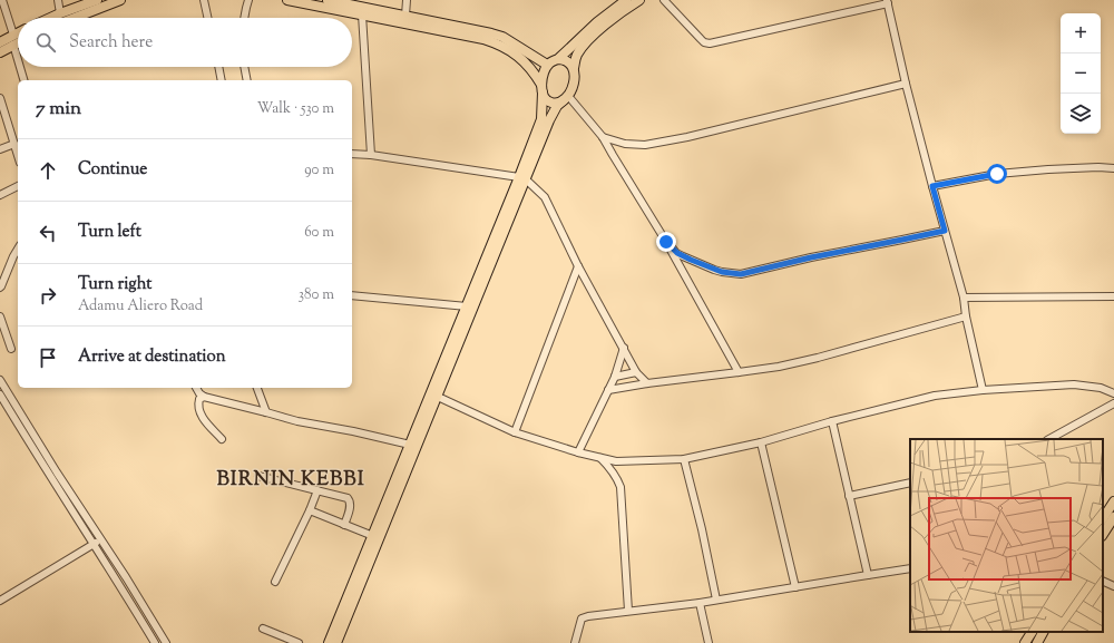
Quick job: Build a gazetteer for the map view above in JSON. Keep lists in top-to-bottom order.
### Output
{
  "districts": ["BIRNIN KEBBI"],
  "page": {
    "map_buttons": ["+", "−"],
    "search": "Search here",
    "heading": ["7 min", "Walk · 530 m"],
    "list": [
      ["Continue", "90 m"],
      ["Turn left", "60 m"],
      ["Turn right", "Adamu Aliero Road", "380 m"],
      "Arrive at destination"
    ]
  }
}
